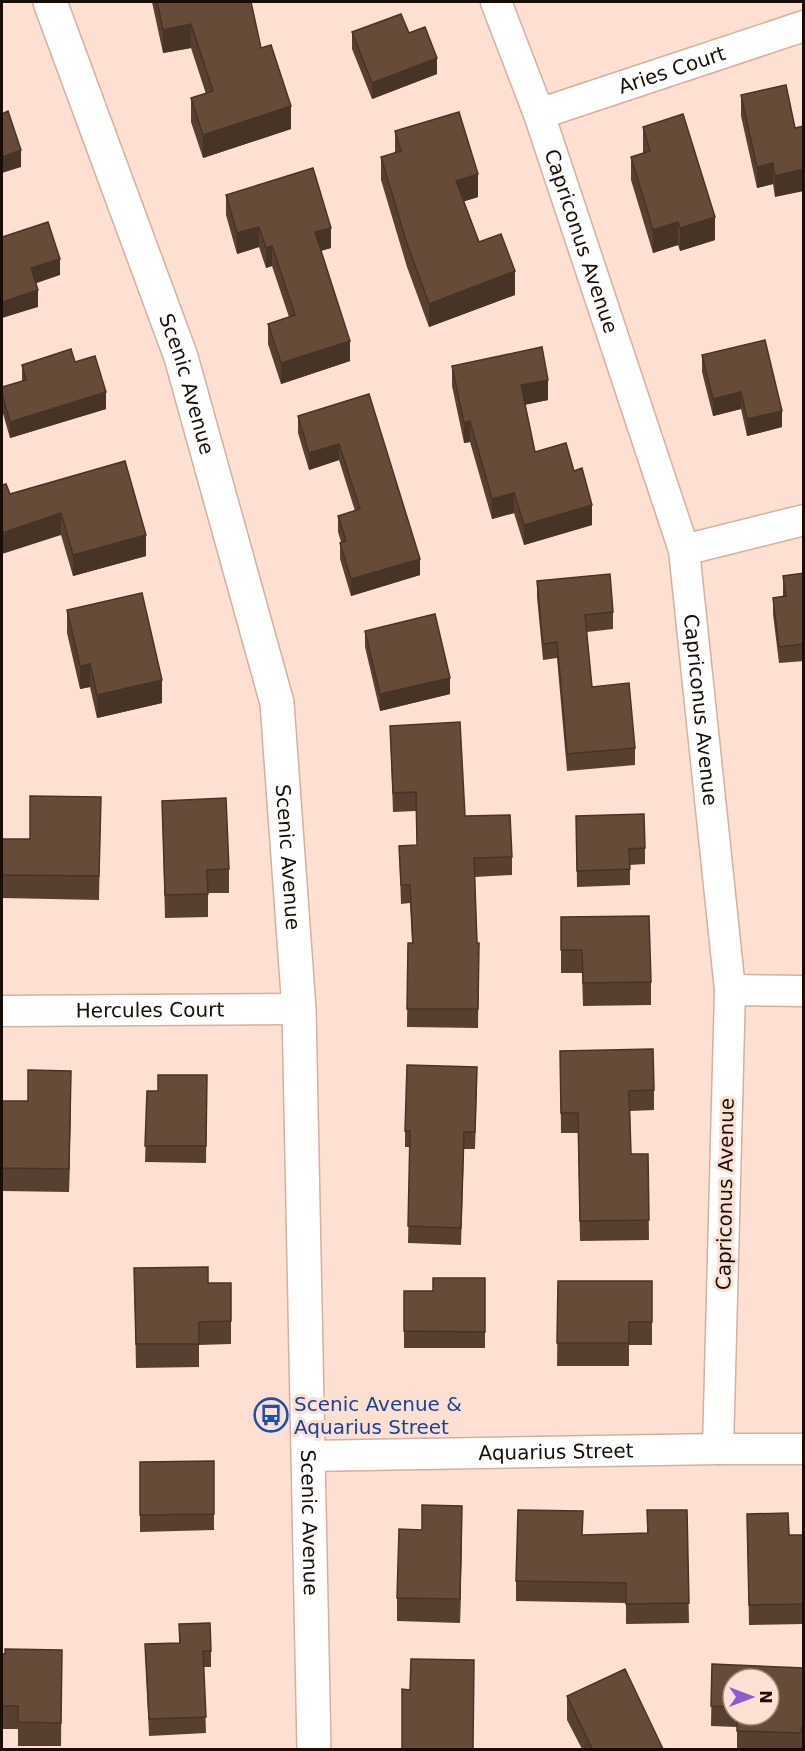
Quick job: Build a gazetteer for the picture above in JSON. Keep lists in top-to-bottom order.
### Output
{
  "streets": {
    "street": [
      "Aries Court",
      "Capriconus Avenue",
      "Scenic Avenue",
      "Hercules Court",
      "Aquarius Street"
    ]
  },
  "crossings": [
    ["Aries Court", "Capriconus Avenue"],
    ["Capriconus Avenue", "Aquarius Street"],
    ["Scenic Avenue", "Hercules Court"],
    ["Scenic Avenue", "Aquarius Street"]
  ],
  "places": {
    "bus stop": ["Scenic Avenue & Aquarius Street"]
  },
  "north": "right"
}
